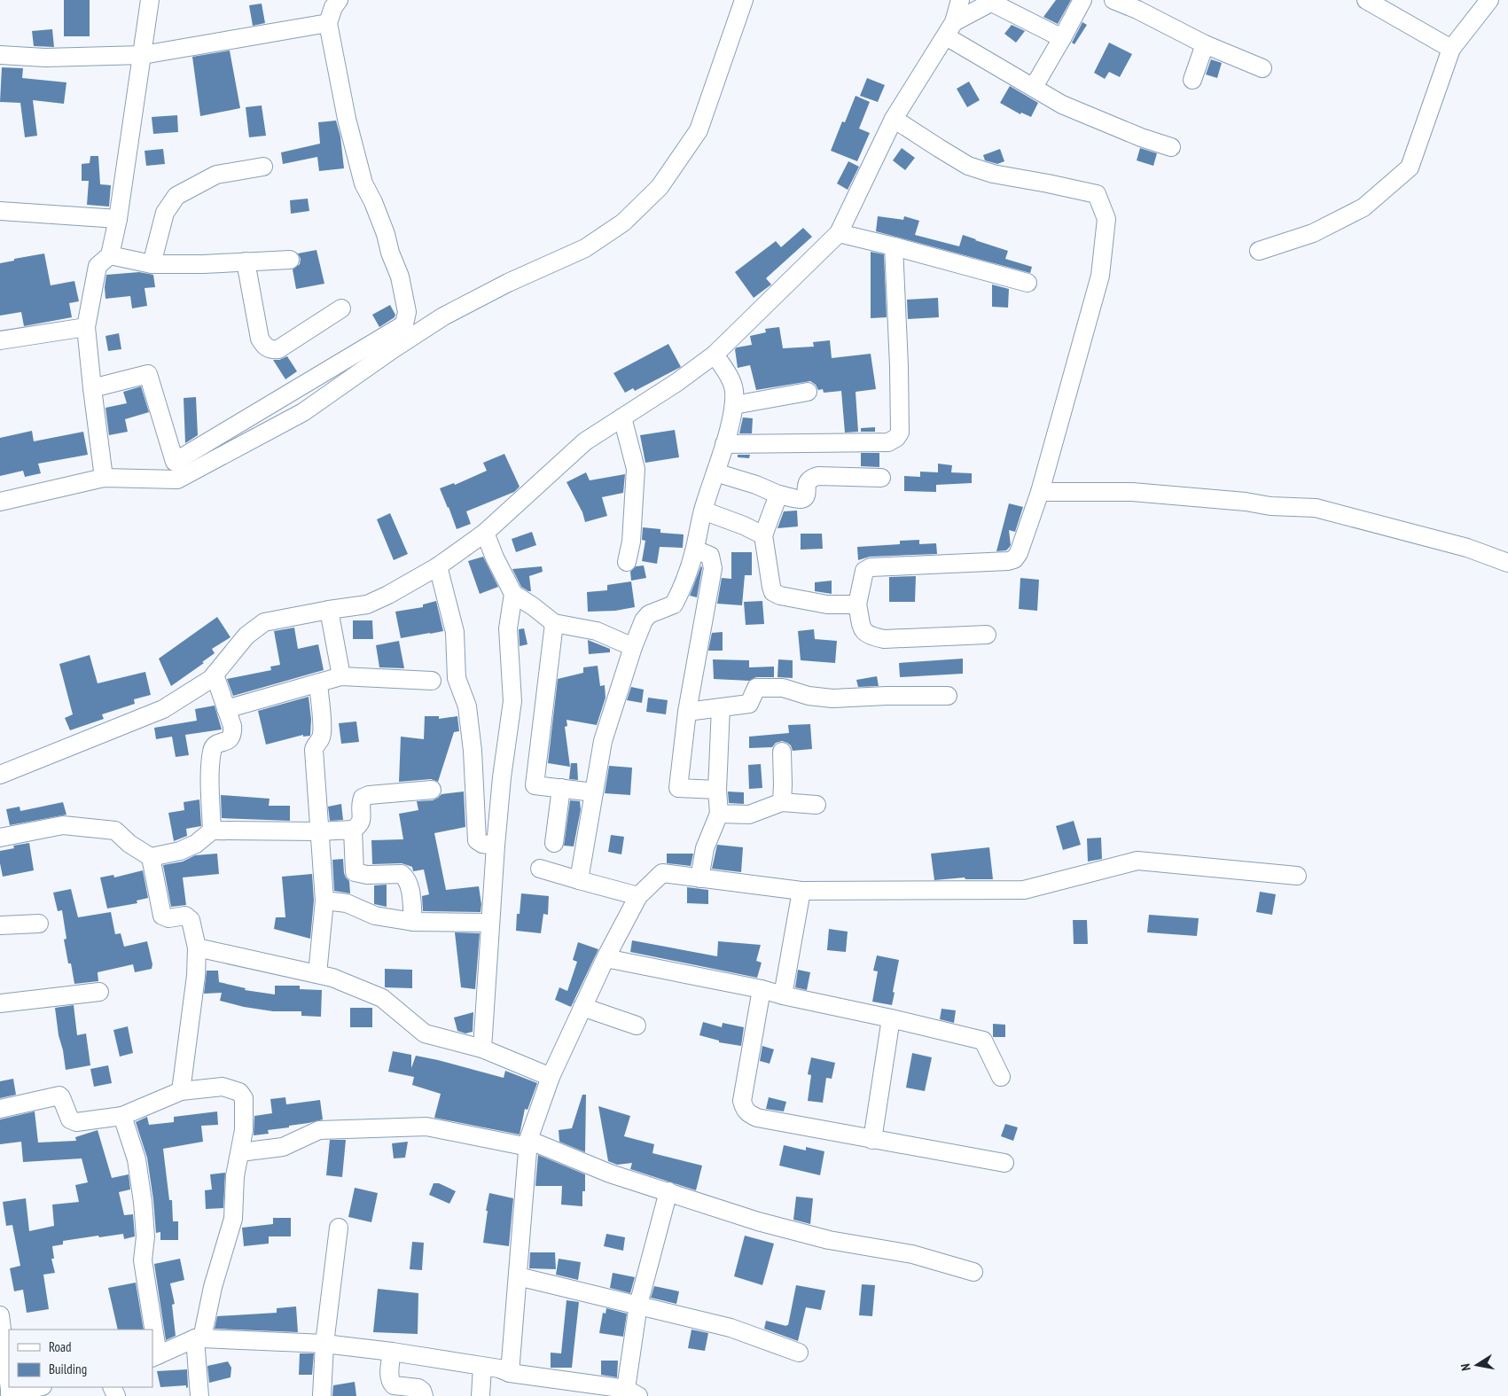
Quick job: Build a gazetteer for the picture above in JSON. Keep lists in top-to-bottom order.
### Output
{
  "legend": ["Road", "Building"],
  "north": "left"
}
